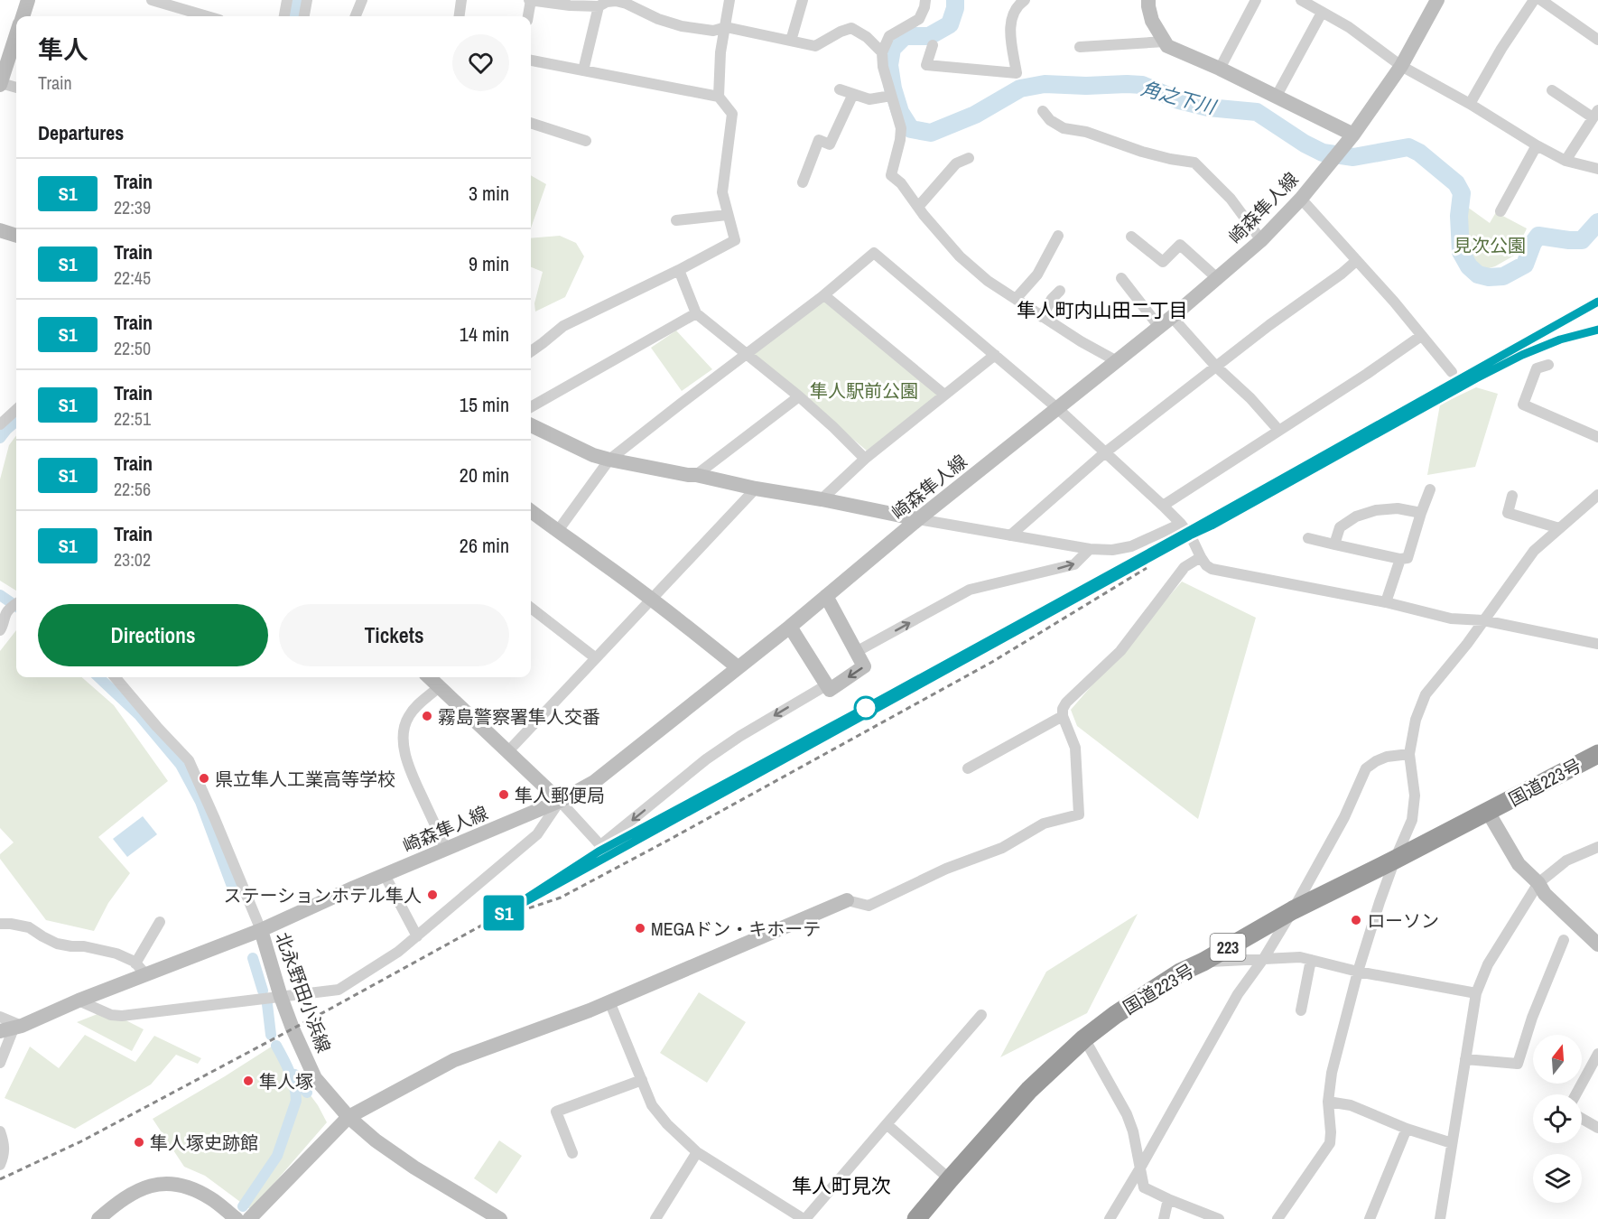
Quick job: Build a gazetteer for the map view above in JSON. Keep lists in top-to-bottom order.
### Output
{
  "streets": {
    "highway": ["国道223号", "223"],
    "main road": ["崎森隼人線", "北永野田小浜線"]
  },
  "crossings": [
    ["崎森隼人線", "北永野田小浜線"]
  ],
  "districts": ["隼人町内山田二丁目", "隼人町見次"],
  "water": ["角之下川"],
  "parks": ["見次公園", "隼人駅前公園"],
  "places": [
    "霧島警察署隼人交番",
    "県立隼人工業高等学校",
    "隼人郵便局",
    "ステーションホテル隼人",
    "ローソン",
    "MEGAドン・キホーテ",
    "隼人塚",
    "隼人塚史跡館"
  ],
  "north": "top",
  "page": {
    "on_map": "S1",
    "heading": [
      ["隼人", "Train"],
      "Departures"
    ],
    "list": [
      {
        "mark": "S1",
        "name": "Train",
        "note": "22:39",
        "value": "3 min"
      },
      {
        "mark": "S1",
        "name": "Train",
        "note": "22:45",
        "value": "9 min"
      },
      {
        "mark": "S1",
        "name": "Train",
        "note": "22:50",
        "value": "14 min"
      },
      {
        "mark": "S1",
        "name": "Train",
        "note": "22:51",
        "value": "15 min"
      },
      {
        "mark": "S1",
        "name": "Train",
        "note": "22:56",
        "value": "20 min"
      },
      {
        "mark": "S1",
        "name": "Train",
        "note": "23:02",
        "value": "26 min"
      }
    ],
    "buttons": ["Directions", "Tickets"]
  }
}
